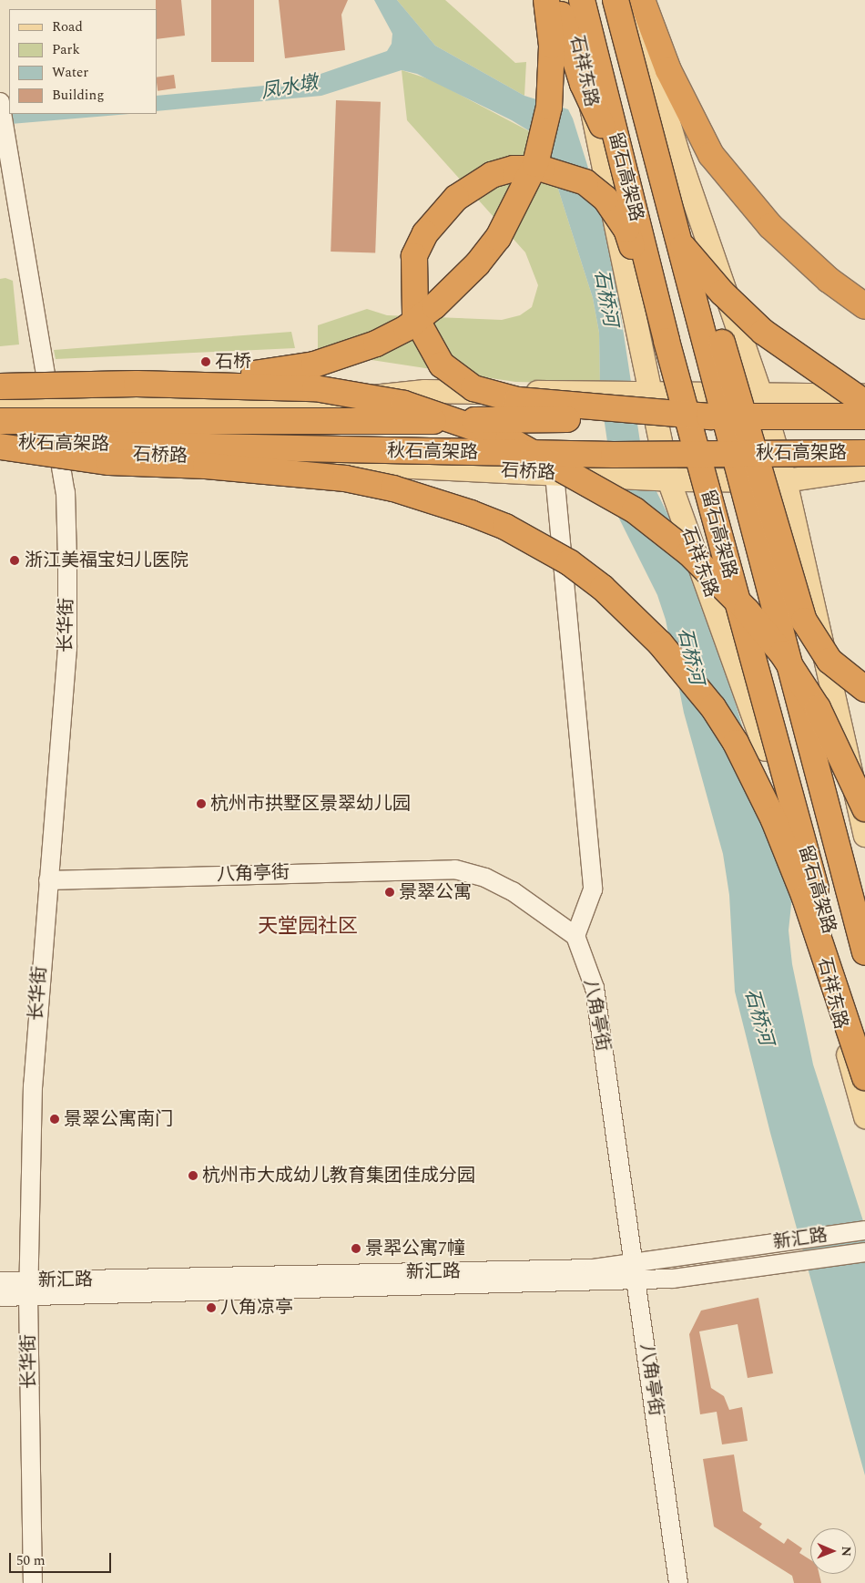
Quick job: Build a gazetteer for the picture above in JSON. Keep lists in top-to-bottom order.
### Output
{
  "streets": {
    "highway": ["留石高架路", "秋石高架路"],
    "main road": ["石祥东路", "石桥路"],
    "street": ["长华街", "八角亭街", "新汇路"]
  },
  "crossings": [
    ["石祥东路", "石桥路"],
    ["石桥路", "长华街"],
    ["长华街", "八角亭街"],
    ["长华街", "新汇路"],
    ["八角亭街", "新汇路"]
  ],
  "districts": ["天堂园社区"],
  "water": ["凤水墩", "石桥河"],
  "places": [
    "石桥",
    "浙江美福宝妇儿医院",
    "杭州市拱墅区景翠幼儿园",
    "景翠公寓",
    "景翠公寓南门",
    "杭州市大成幼儿教育集团佳成分园",
    "景翆公寓7幢",
    "八角凉亭"
  ],
  "legend": [
    "Road",
    "Park",
    "Water",
    "Building"
  ],
  "scale_bar": "50 m",
  "north": "right"
}
